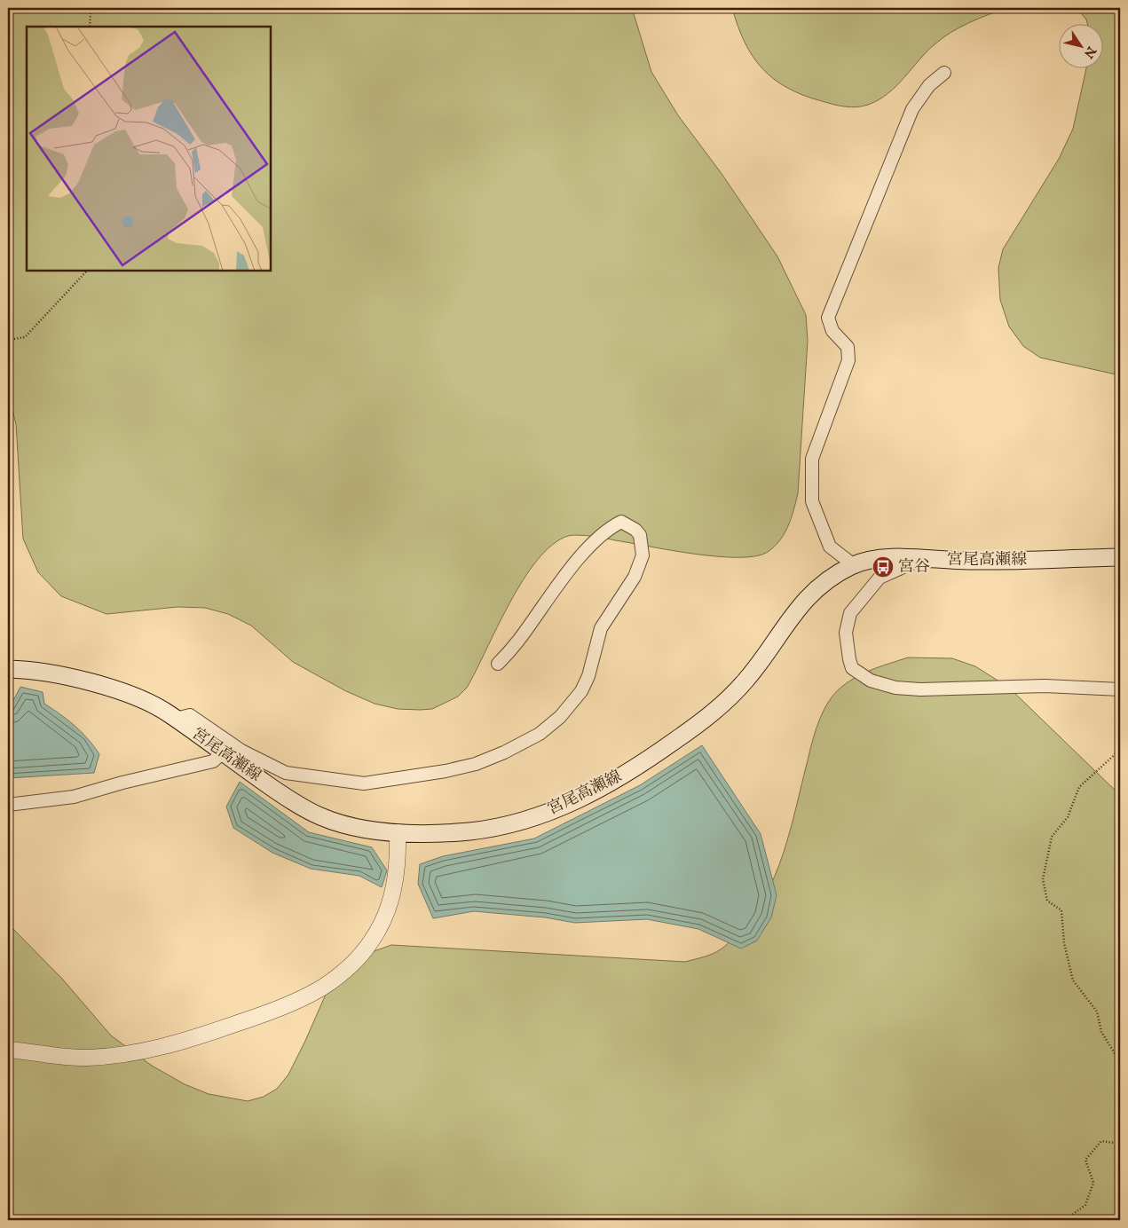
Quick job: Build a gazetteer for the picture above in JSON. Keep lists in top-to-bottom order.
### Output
{
  "streets": {
    "main road": ["宮尾高瀬線"]
  },
  "places": {
    "bus stop": ["宮谷"]
  },
  "north": "bottom right"
}
